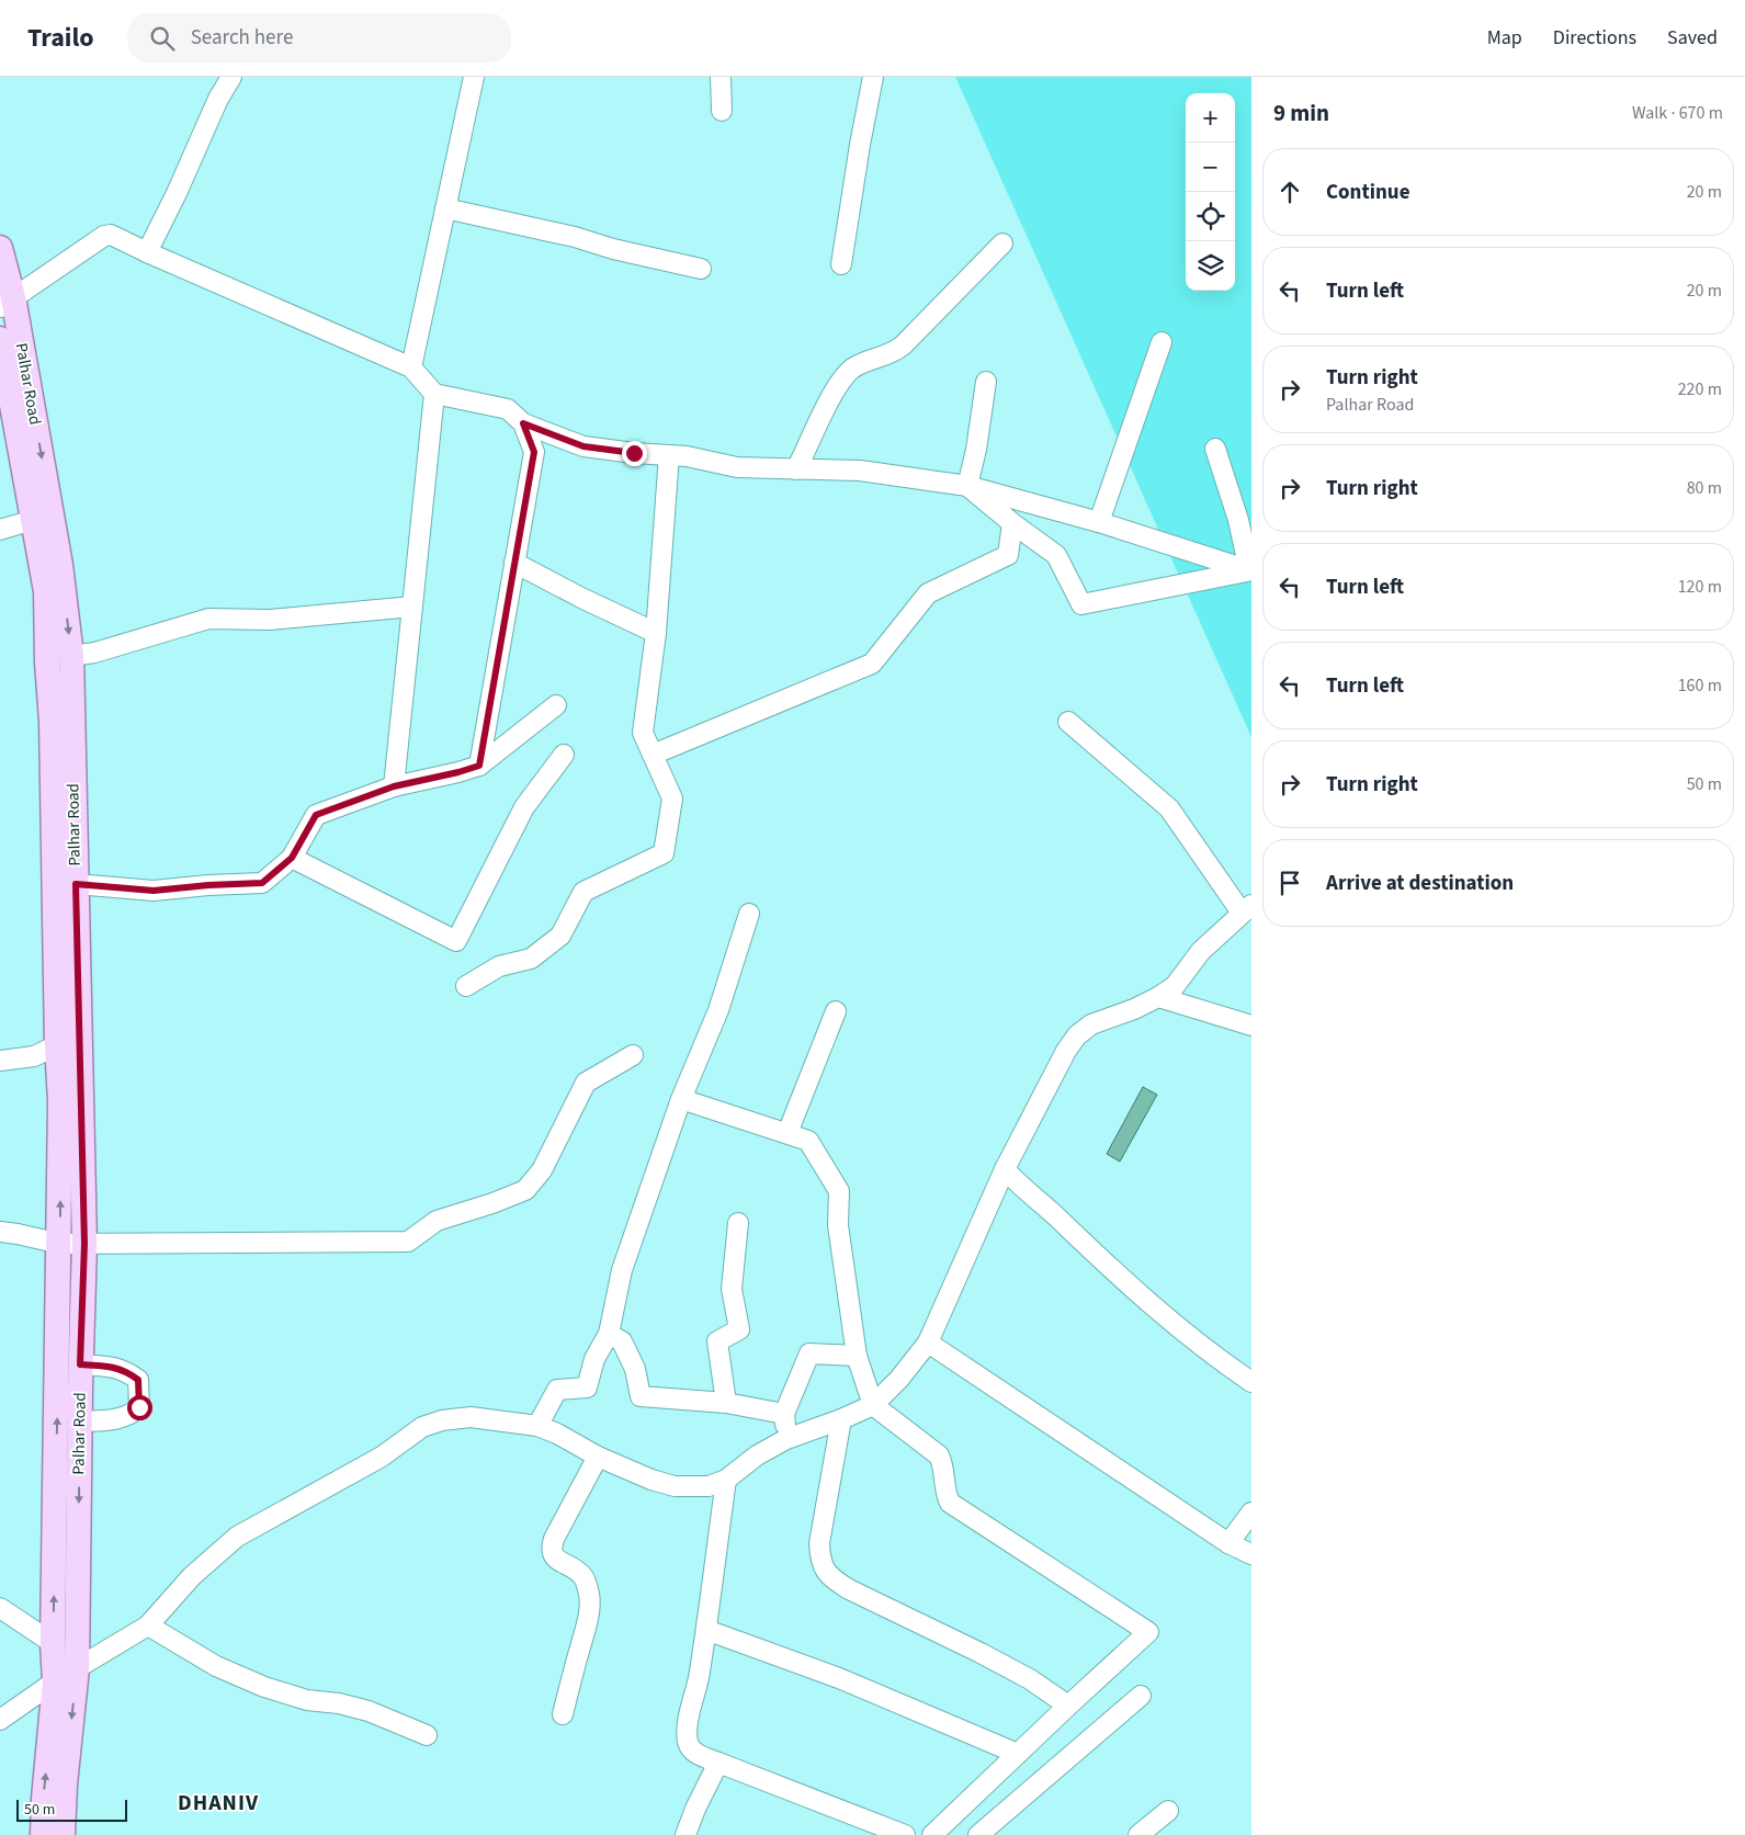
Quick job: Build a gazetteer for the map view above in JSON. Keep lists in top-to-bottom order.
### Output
{
  "streets": {
    "main road": ["Palhar Road"]
  },
  "districts": ["DHANIV"],
  "scale_bar": "50 m",
  "page": {
    "header": "Trailo",
    "search": "Search here",
    "nav": ["Map", "Directions", "Saved"],
    "heading": ["9 min", "Walk · 670 m"],
    "map_buttons": ["+", "−"],
    "list": [
      ["Continue", "20 m"],
      ["Turn left", "20 m"],
      ["Turn right", "Palhar Road", "220 m"],
      ["Turn right", "80 m"],
      ["Turn left", "120 m"],
      ["Turn left", "160 m"],
      ["Turn right", "50 m"],
      "Arrive at destination"
    ],
    "scale": "50 m"
  }
}
